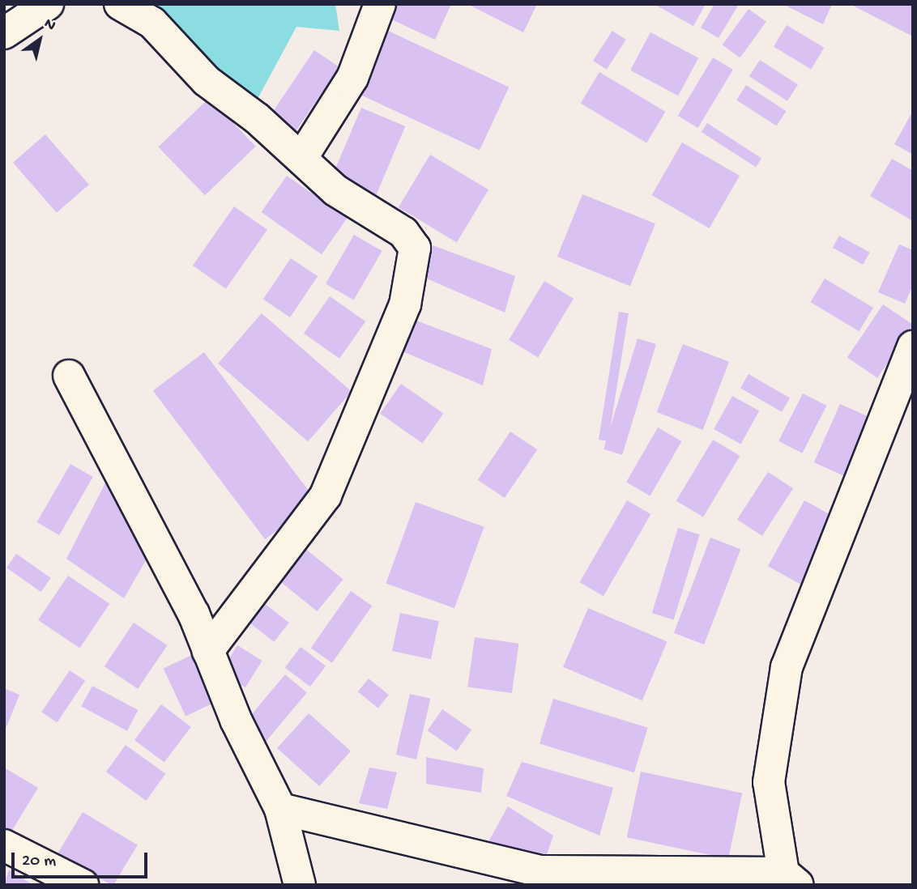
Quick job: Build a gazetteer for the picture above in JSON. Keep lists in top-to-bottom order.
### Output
{
  "scale_bar": "20 m",
  "north": "top right"
}
